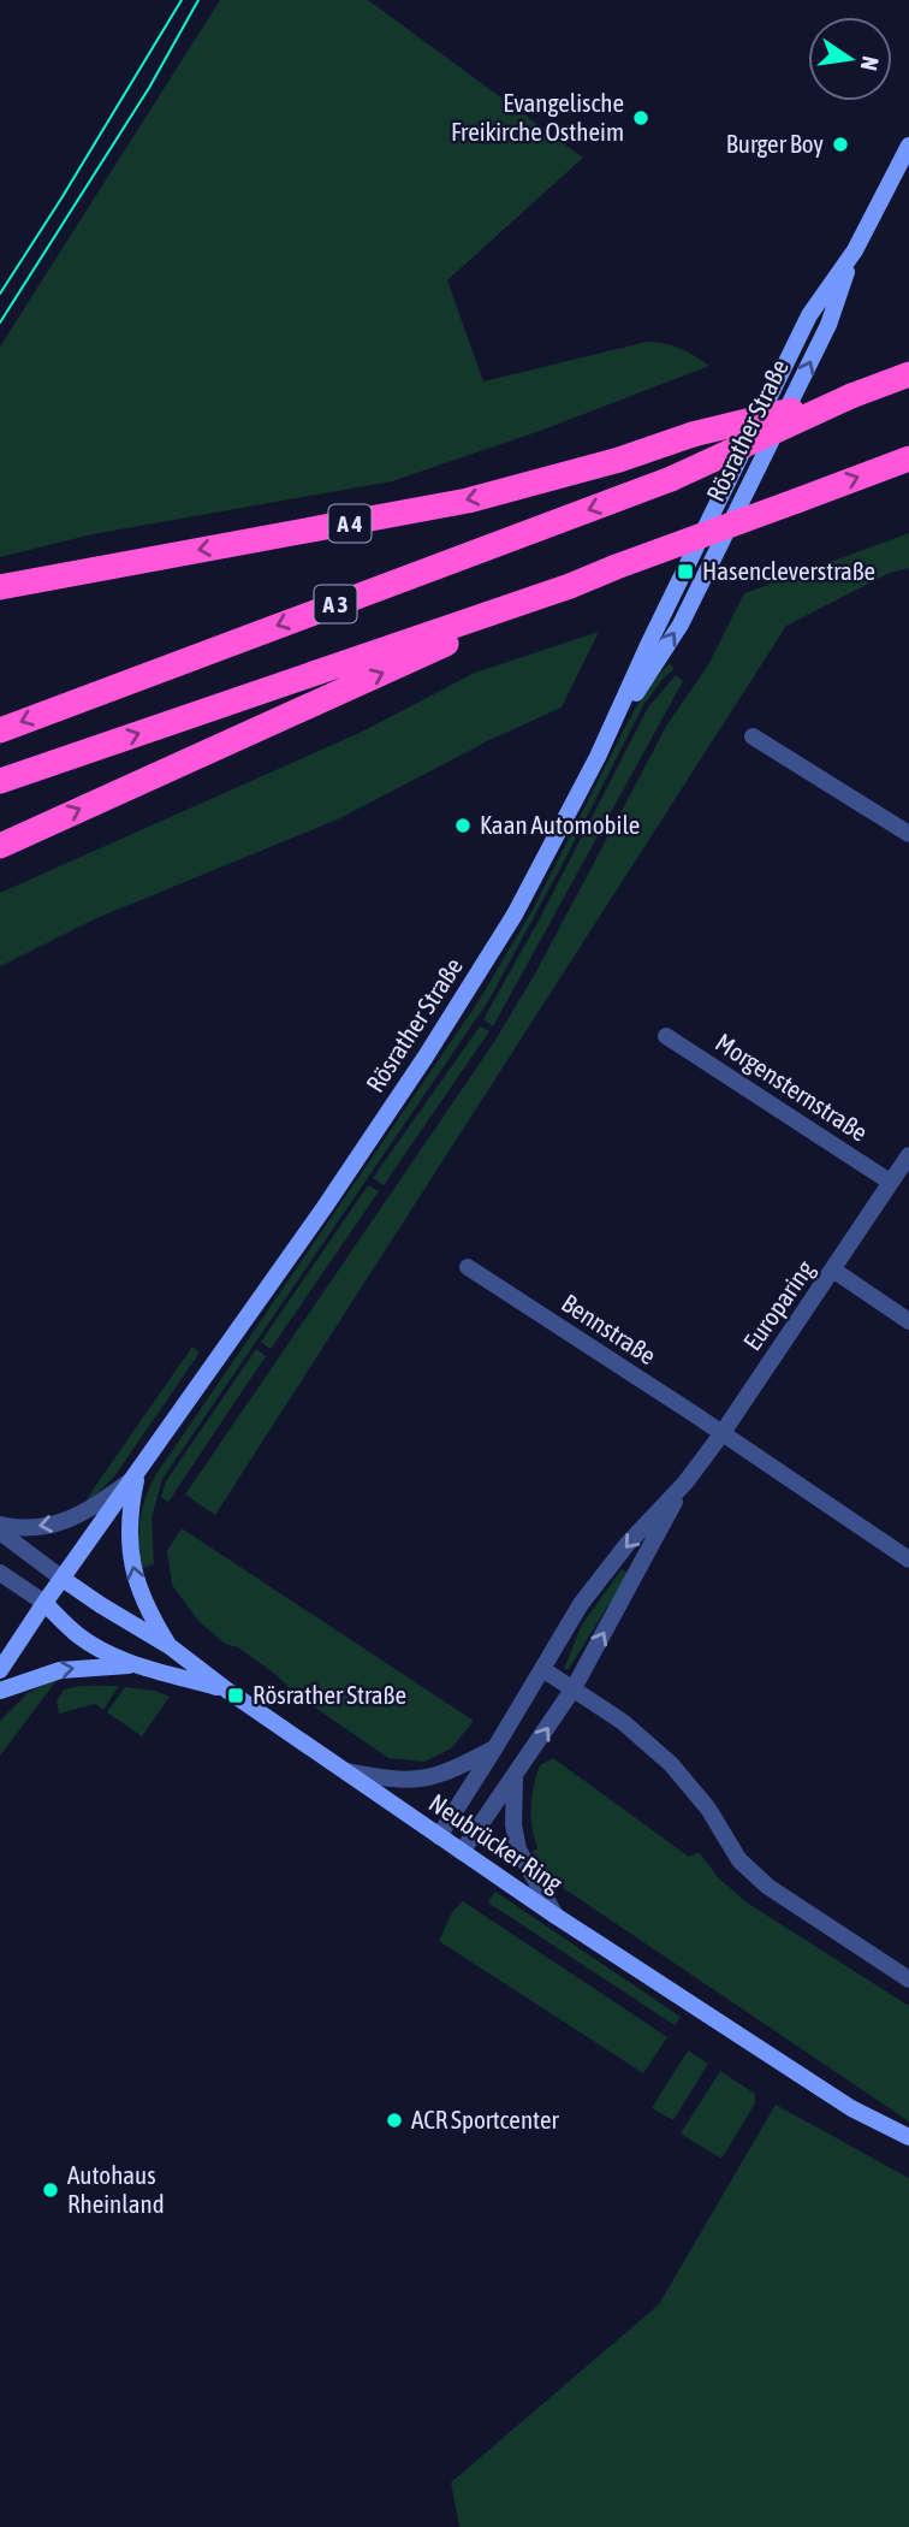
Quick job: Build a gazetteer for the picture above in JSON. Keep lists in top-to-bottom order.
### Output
{
  "streets": {
    "highway": ["A 4", "A 3"],
    "main road": ["Rösrather Straße", "Neubrücker Ring"],
    "street": ["Morgensternstraße", "Europaring", "Bennstraße"]
  },
  "crossings": [
    ["Rösrather Straße", "Neubrücker Ring"],
    ["A 4", "A 3"],
    ["Morgensternstraße", "Europaring"],
    ["Europaring", "Bennstraße"],
    ["Europaring", "Neubrücker Ring"]
  ],
  "places": {
    "other": [
      "Evangelische Freikirche Ostheim",
      "Burger Boy",
      "Kaan Automobile",
      "ACR Sportcenter",
      "Autohaus Rheinland"
    ],
    "transit": ["Hasencleverstraße", "Rösrather Straße"]
  },
  "north": "right"
}
